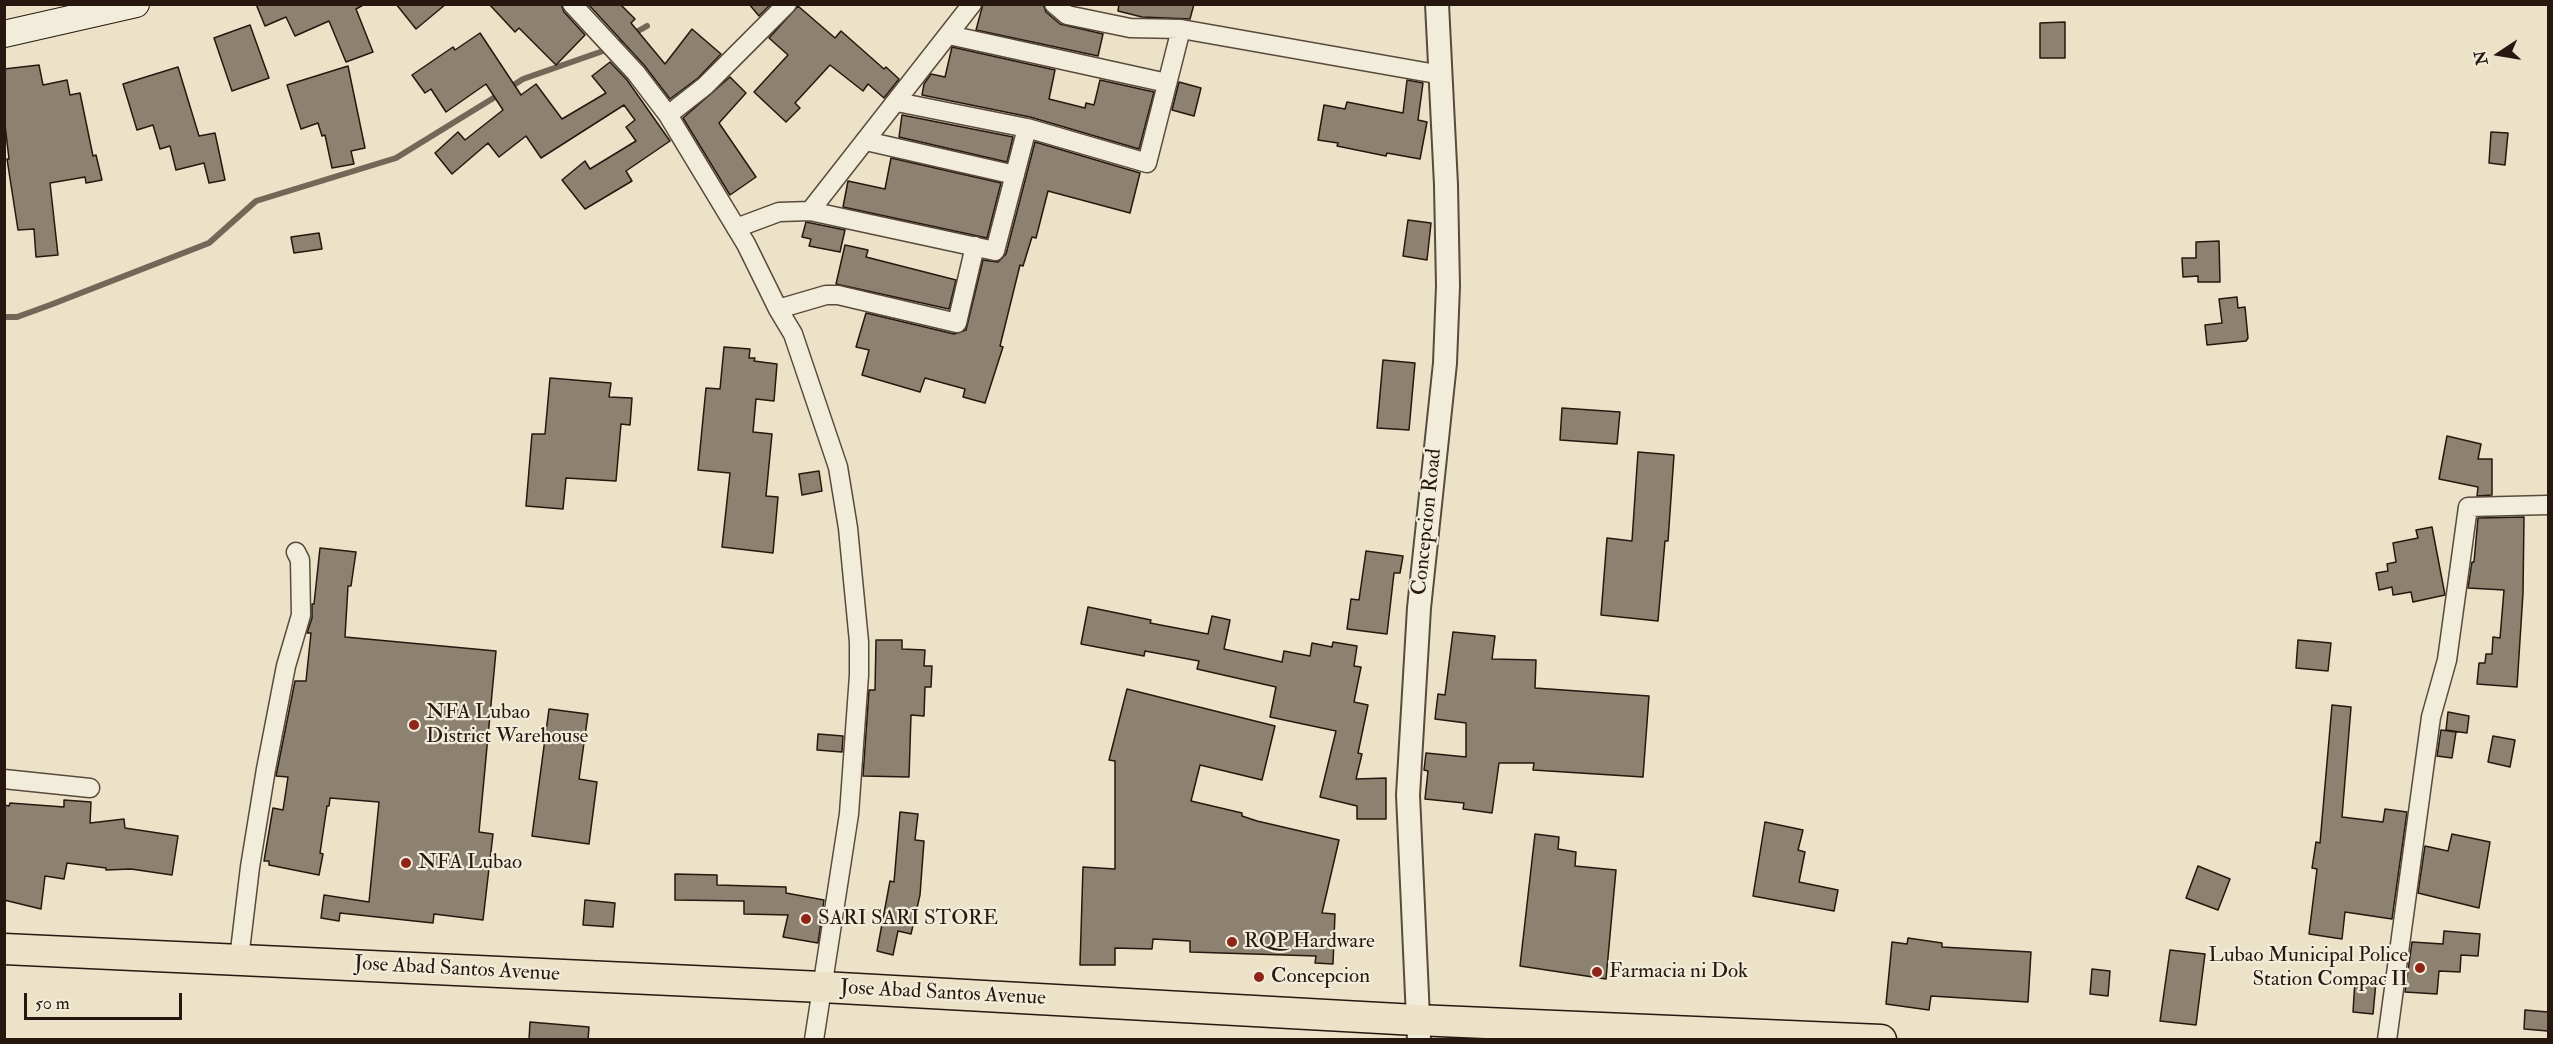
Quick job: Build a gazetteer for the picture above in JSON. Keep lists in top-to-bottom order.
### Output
{
  "streets": {
    "highway": ["Jose Abad Santos Avenue"],
    "street": ["Concepcion Road"]
  },
  "crossings": [
    ["Concepcion Road", "Jose Abad Santos Avenue"]
  ],
  "places": [
    "NFA Lubao District Warehouse",
    "NFA Lubao",
    "SARI SARI STORE",
    "RQP Hardware",
    "Lubao Municipal Police Station Compac II",
    "Farmacia ni Dok",
    "Concepcion"
  ],
  "scale_bar": "50 m",
  "north": "left"
}
